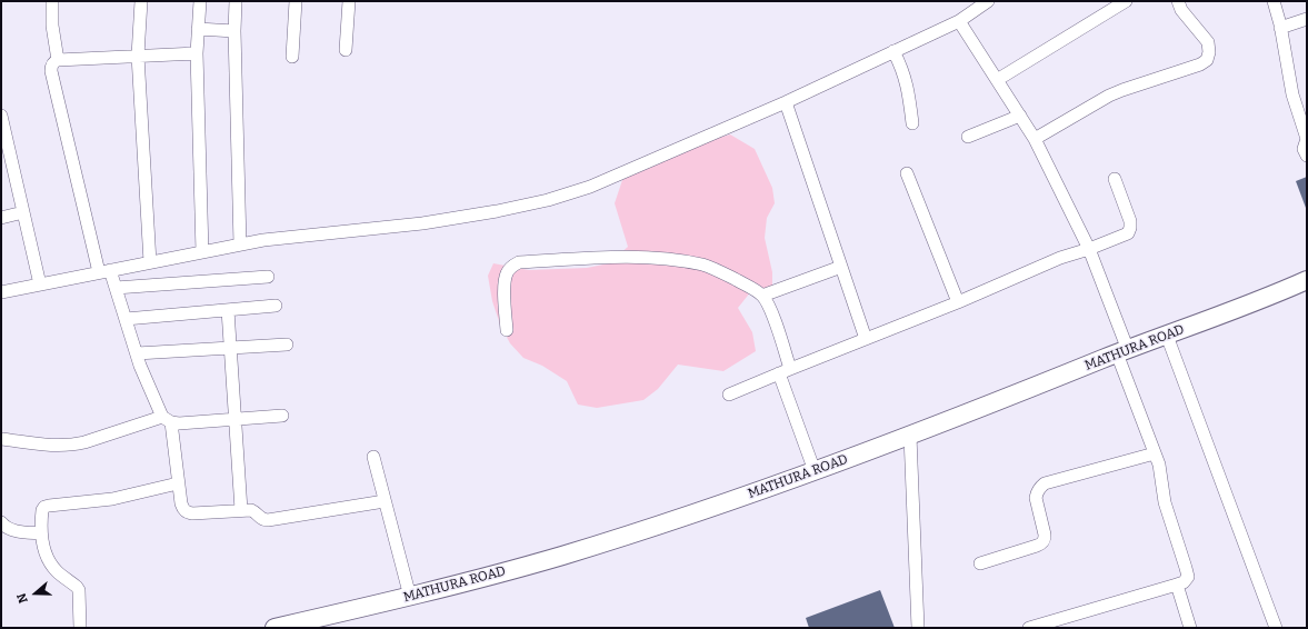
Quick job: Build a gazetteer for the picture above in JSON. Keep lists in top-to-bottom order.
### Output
{
  "streets": {
    "main road": ["MATHURA ROAD"]
  },
  "north": "left"
}
